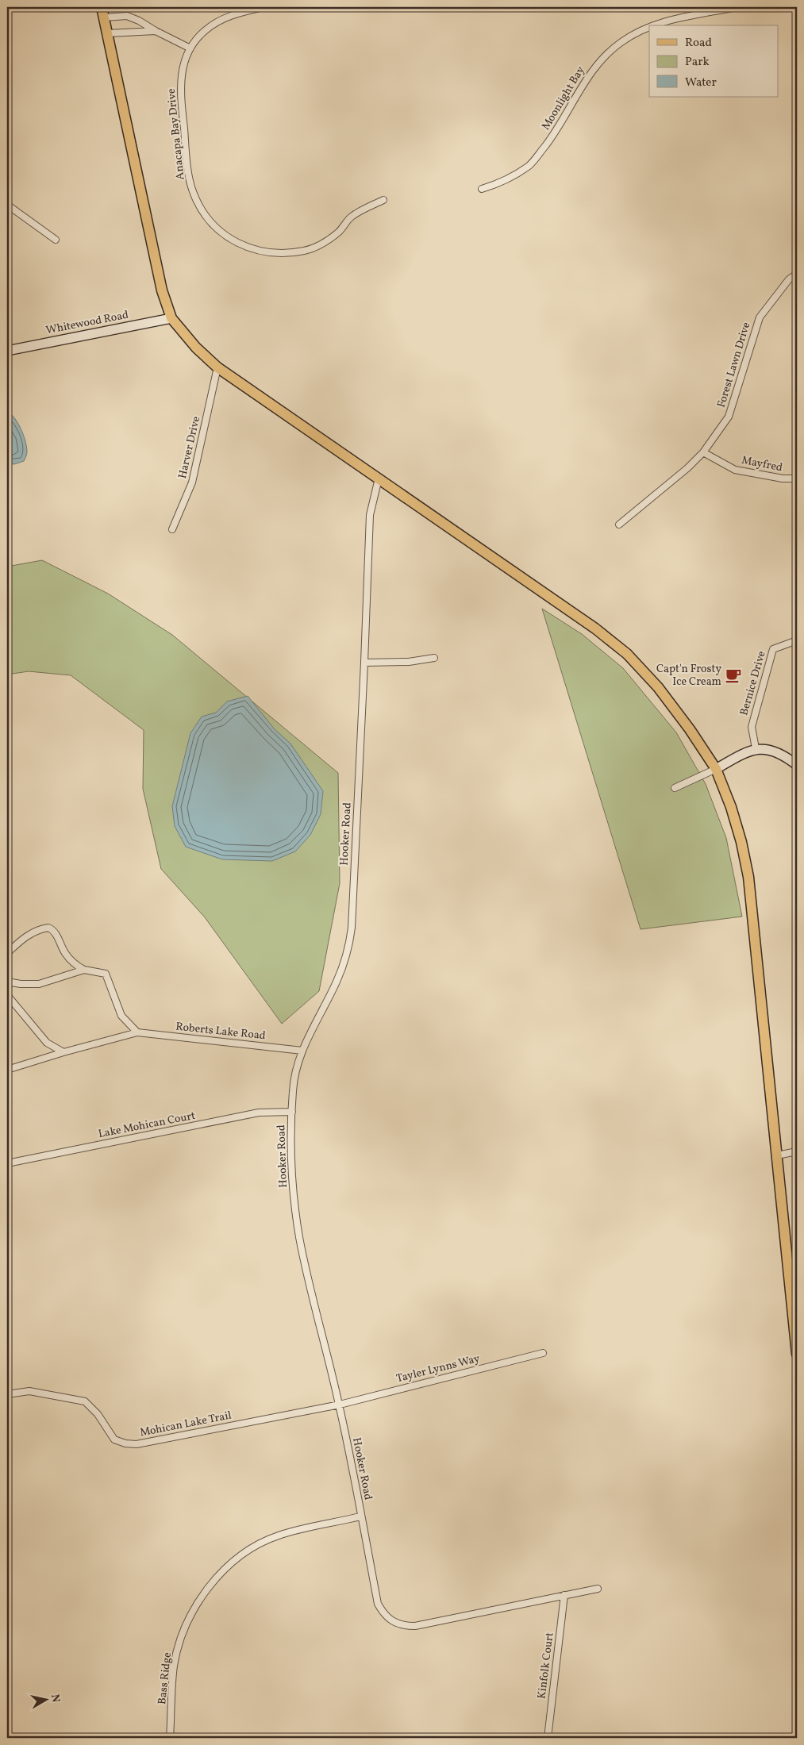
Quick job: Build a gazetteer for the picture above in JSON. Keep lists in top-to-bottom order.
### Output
{
  "streets": {
    "street": [
      "Moonlight Bay",
      "Anacapa Bay Drive",
      "Whitewood Road",
      "Forest Lawn Drive",
      "Harver Drive",
      "Mayfred",
      "Bernice Drive",
      "Hooker Road",
      "Roberts Lake Road",
      "Lake Mohican Court",
      "Tayler Lynns Way",
      "Mohican Lake Trail",
      "Kinfolk Court",
      "Bass Ridge"
    ]
  },
  "crossings": [
    ["Forest Lawn Drive", "Mayfred"],
    ["Hooker Road", "Roberts Lake Road"],
    ["Hooker Road", "Lake Mohican Court"],
    ["Hooker Road", "Tayler Lynns Way"],
    ["Hooker Road", "Mohican Lake Trail"],
    ["Hooker Road", "Kinfolk Court"],
    ["Hooker Road", "Bass Ridge"],
    ["Tayler Lynns Way", "Mohican Lake Trail"]
  ],
  "places": {
    "cafe": ["Capt'n Frosty Ice Cream"]
  },
  "legend": ["Road", "Park", "Water"],
  "north": "right"
}
